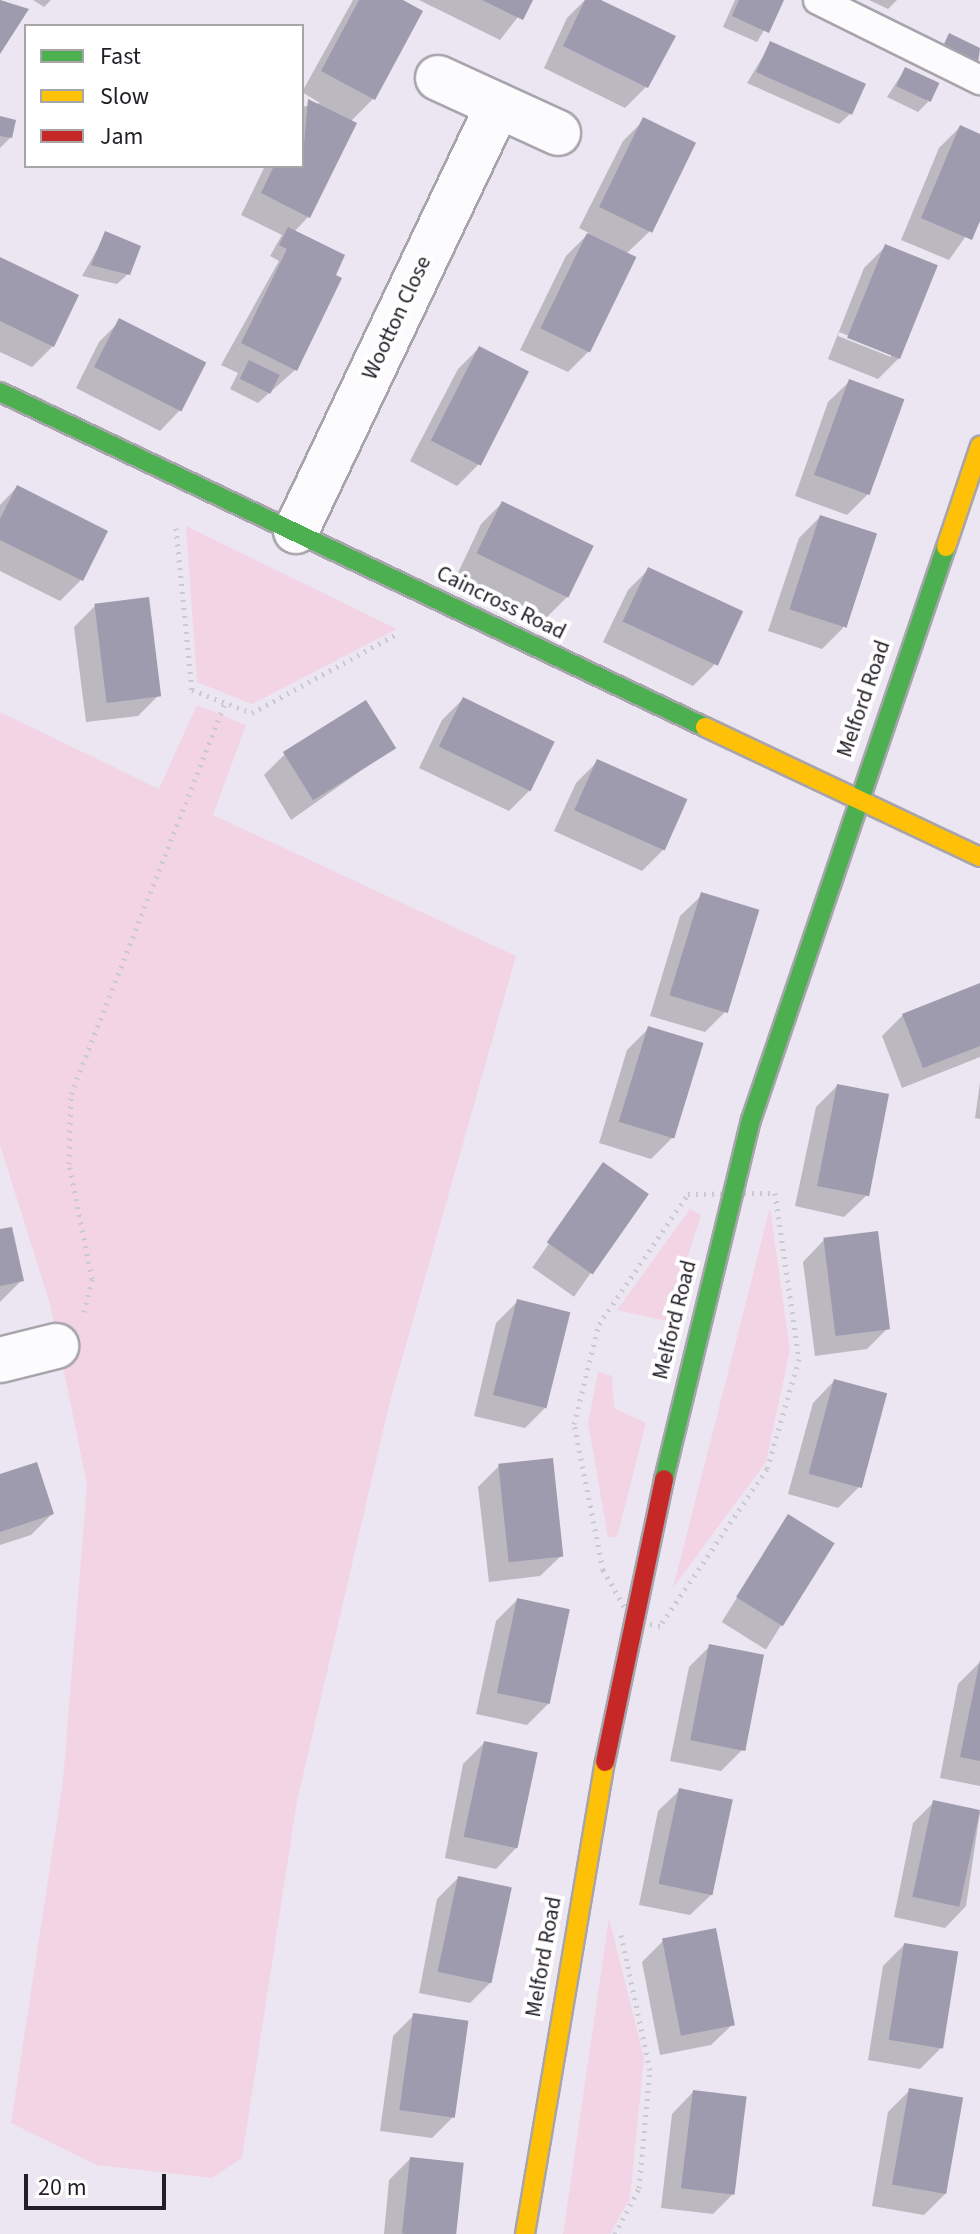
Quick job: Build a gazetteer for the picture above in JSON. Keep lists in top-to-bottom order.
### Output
{
  "streets": {
    "street": ["Wootton Close", "Caincross Road", "Melford Road"]
  },
  "crossings": [
    ["Wootton Close", "Caincross Road"],
    ["Caincross Road", "Melford Road"]
  ],
  "legend": ["Fast", "Slow", "Jam"],
  "scale_bar": "20 m"
}
